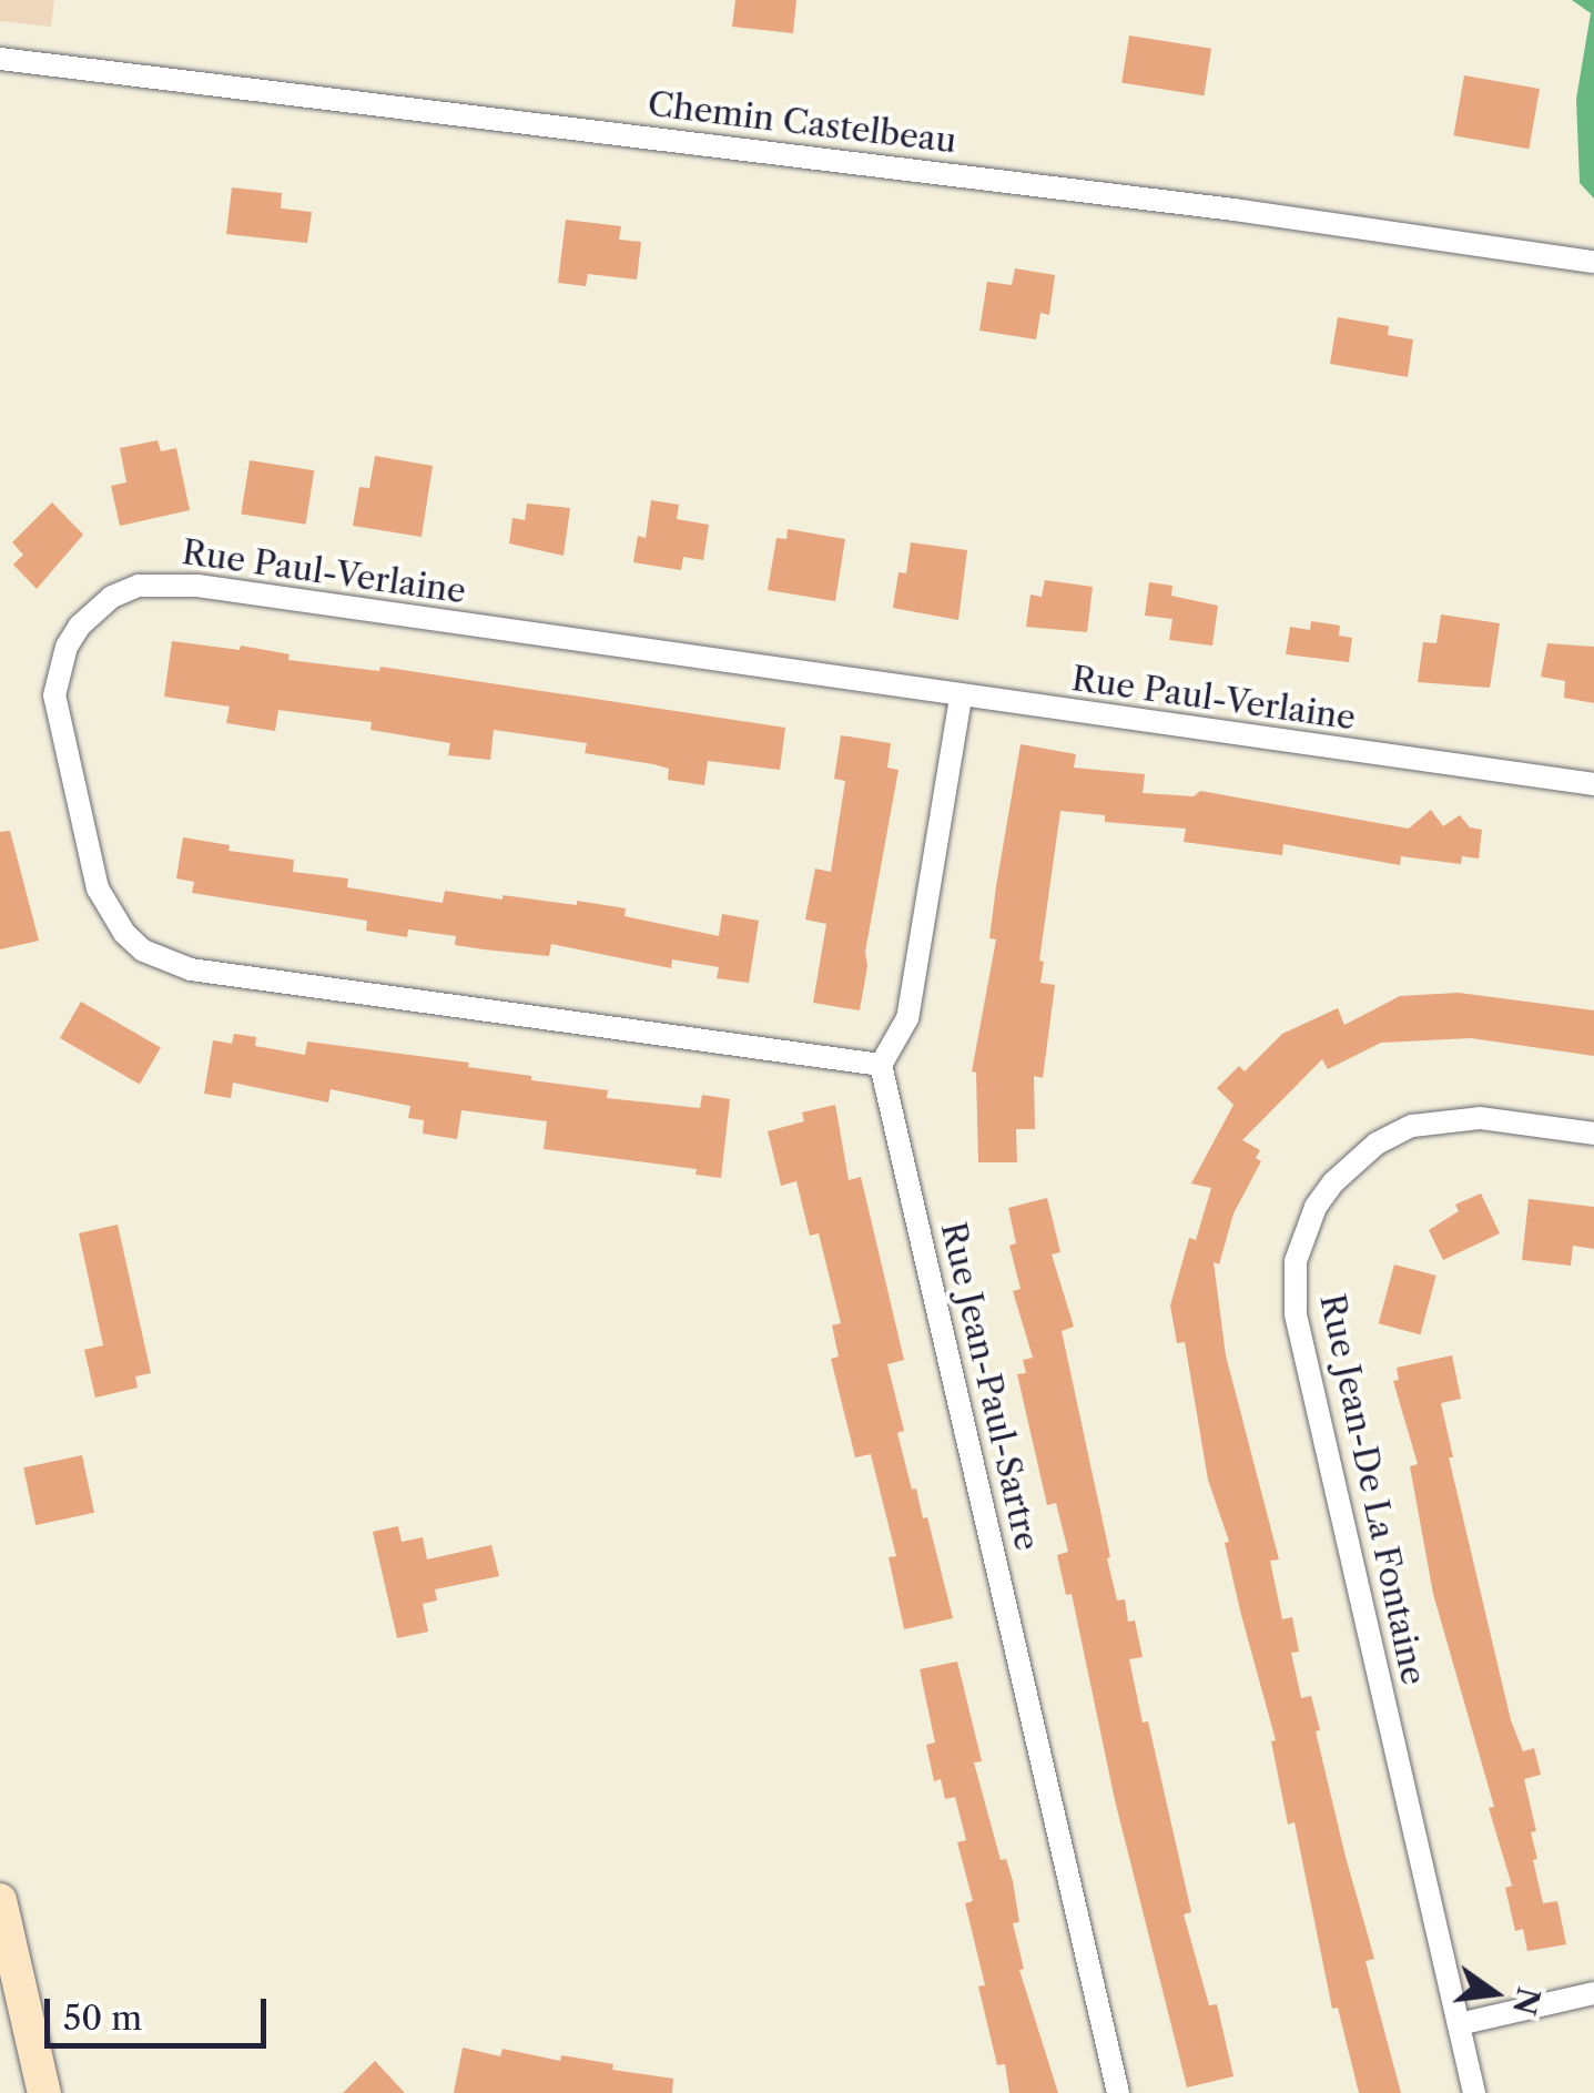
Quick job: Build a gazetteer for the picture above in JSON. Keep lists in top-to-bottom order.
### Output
{
  "streets": {
    "street": [
      "Chemin Castelbeau",
      "Rue Paul-Verlaine",
      "Rue Jean-Paul-Sartre",
      "Rue Jean-De La Fontaine"
    ]
  },
  "crossings": [
    ["Rue Paul-Verlaine", "Rue Jean-Paul-Sartre"]
  ],
  "scale_bar": "50 m",
  "north": "right"
}
